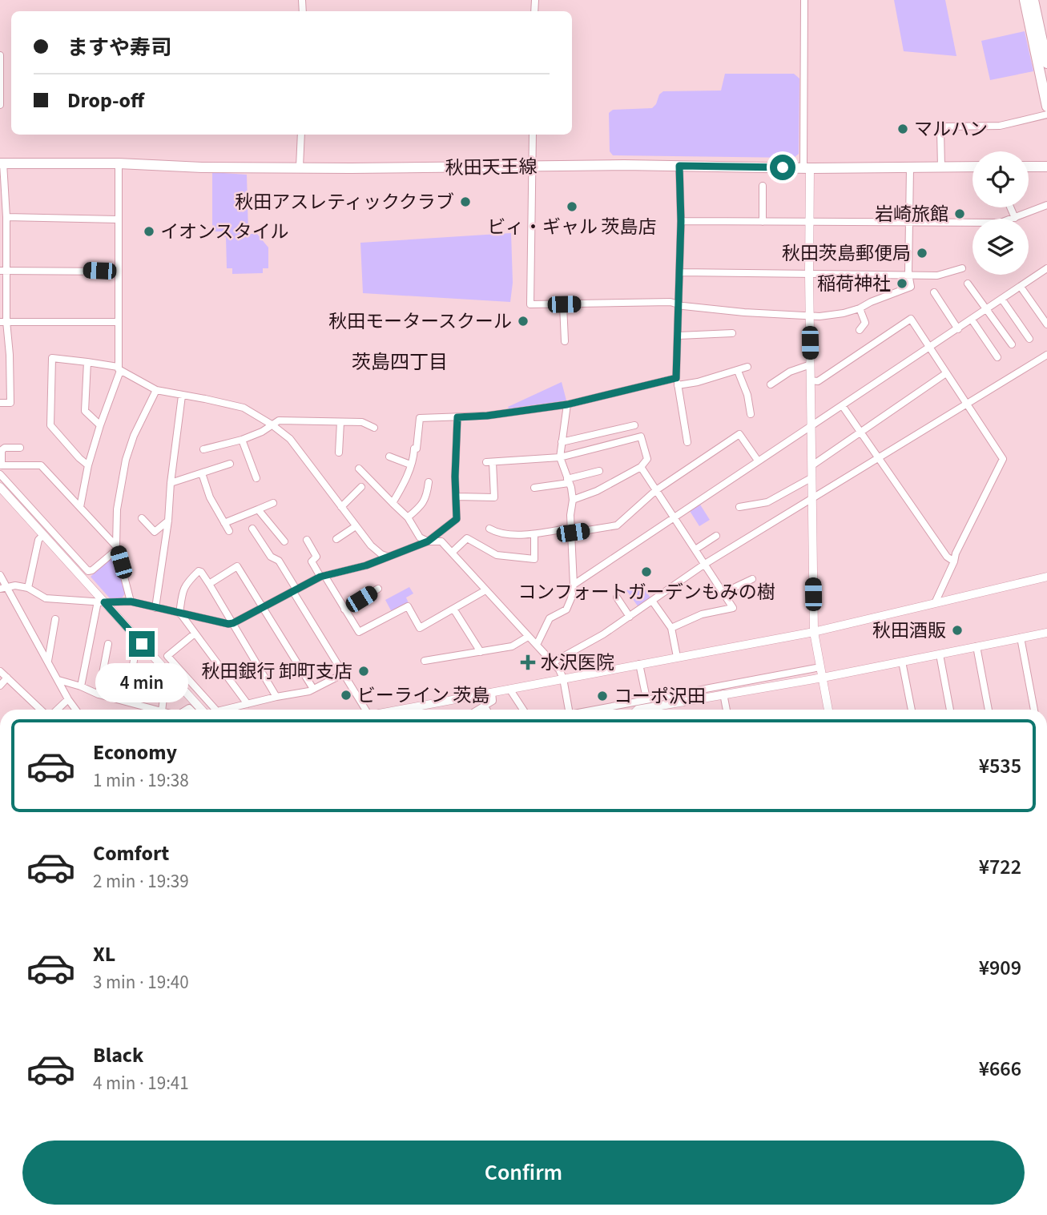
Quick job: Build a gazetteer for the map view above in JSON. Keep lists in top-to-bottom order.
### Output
{
  "streets": {
    "main road": ["秋田天王線"]
  },
  "districts": ["茨島四丁目"],
  "places": {
    "other": [
      "マルハン",
      "秋田アスレティッククラブ",
      "ビィ・ギャル 茨島店",
      "岩崎旅館",
      "イオンスタイル",
      "秋田茨島郵便局",
      "稲荷神社",
      "秋田モータースクール",
      "コンフォートガーデンもみの樹",
      "秋田酒販",
      "秋田銀行 卸町支店",
      "ビーライン 茨島",
      "コーポ沢田"
    ],
    "health": ["水沢医院"]
  },
  "page": {
    "banner": ["ますや寿司", "Drop-off"],
    "bubble": "4 min",
    "list": [
      {
        "name": "Economy",
        "note": "1 min · 19:38",
        "value": "¥535"
      },
      {
        "name": "Comfort",
        "note": "2 min · 19:39",
        "value": "¥722"
      },
      {
        "name": "XL",
        "note": "3 min · 19:40",
        "value": "¥909"
      },
      {
        "name": "Black",
        "note": "4 min · 19:41",
        "value": "¥666"
      }
    ],
    "buttons": "Confirm"
  }
}
